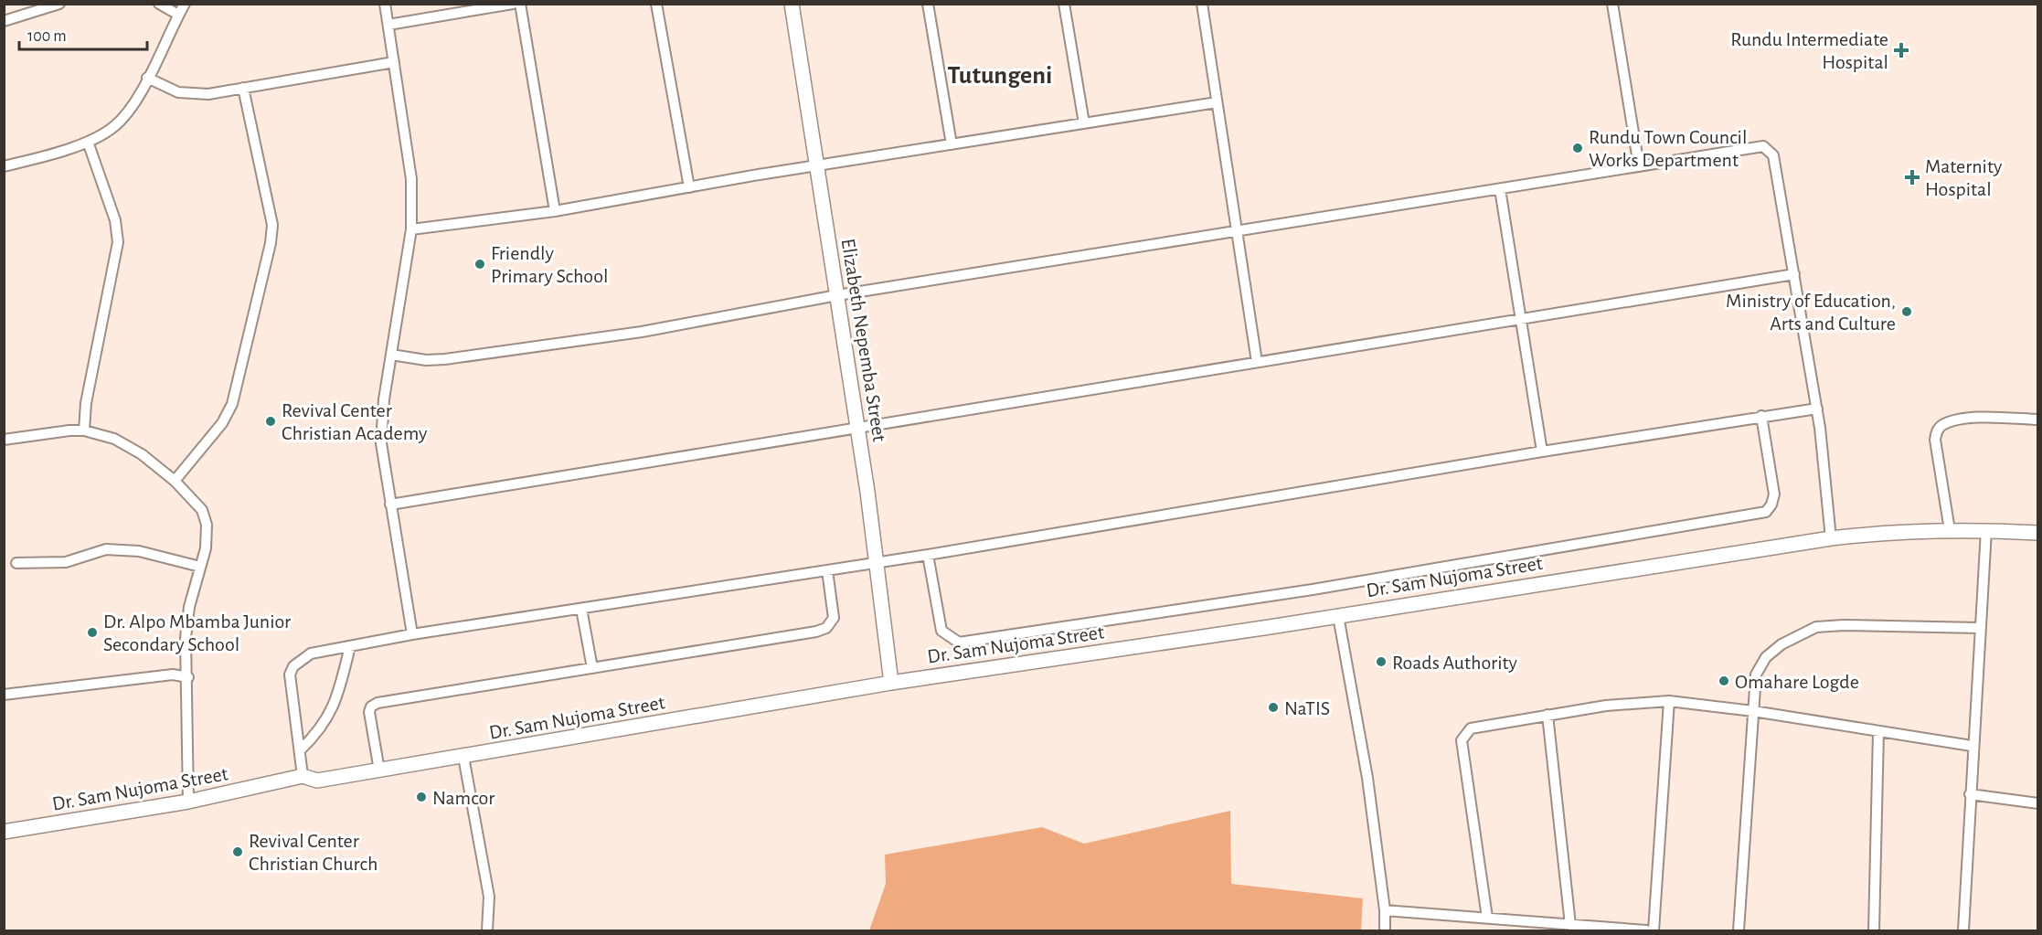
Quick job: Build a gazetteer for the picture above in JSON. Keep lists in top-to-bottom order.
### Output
{
  "streets": {
    "street": ["Elizabeth Nepemba Street", "Dr. Sam Nujoma Street"]
  },
  "crossings": [
    ["Elizabeth Nepemba Street", "Dr. Sam Nujoma Street"]
  ],
  "districts": ["Tutungeni"],
  "places": {
    "health": ["Rundu Intermediate Hospital", "Maternity Hospital"],
    "other": [
      "Rundu Town Council Works Department",
      "Friendly Primary School",
      "Ministry of Education, Arts and Culture",
      "Revival Center Christian Academy",
      "Dr. Alpo Mbamba Junior Secondary School",
      "Roads Authority",
      "Omahare Logde",
      "NaTIS",
      "Namcor",
      "Revival Center Christian Church"
    ]
  },
  "scale_bar": "100 m"
}
